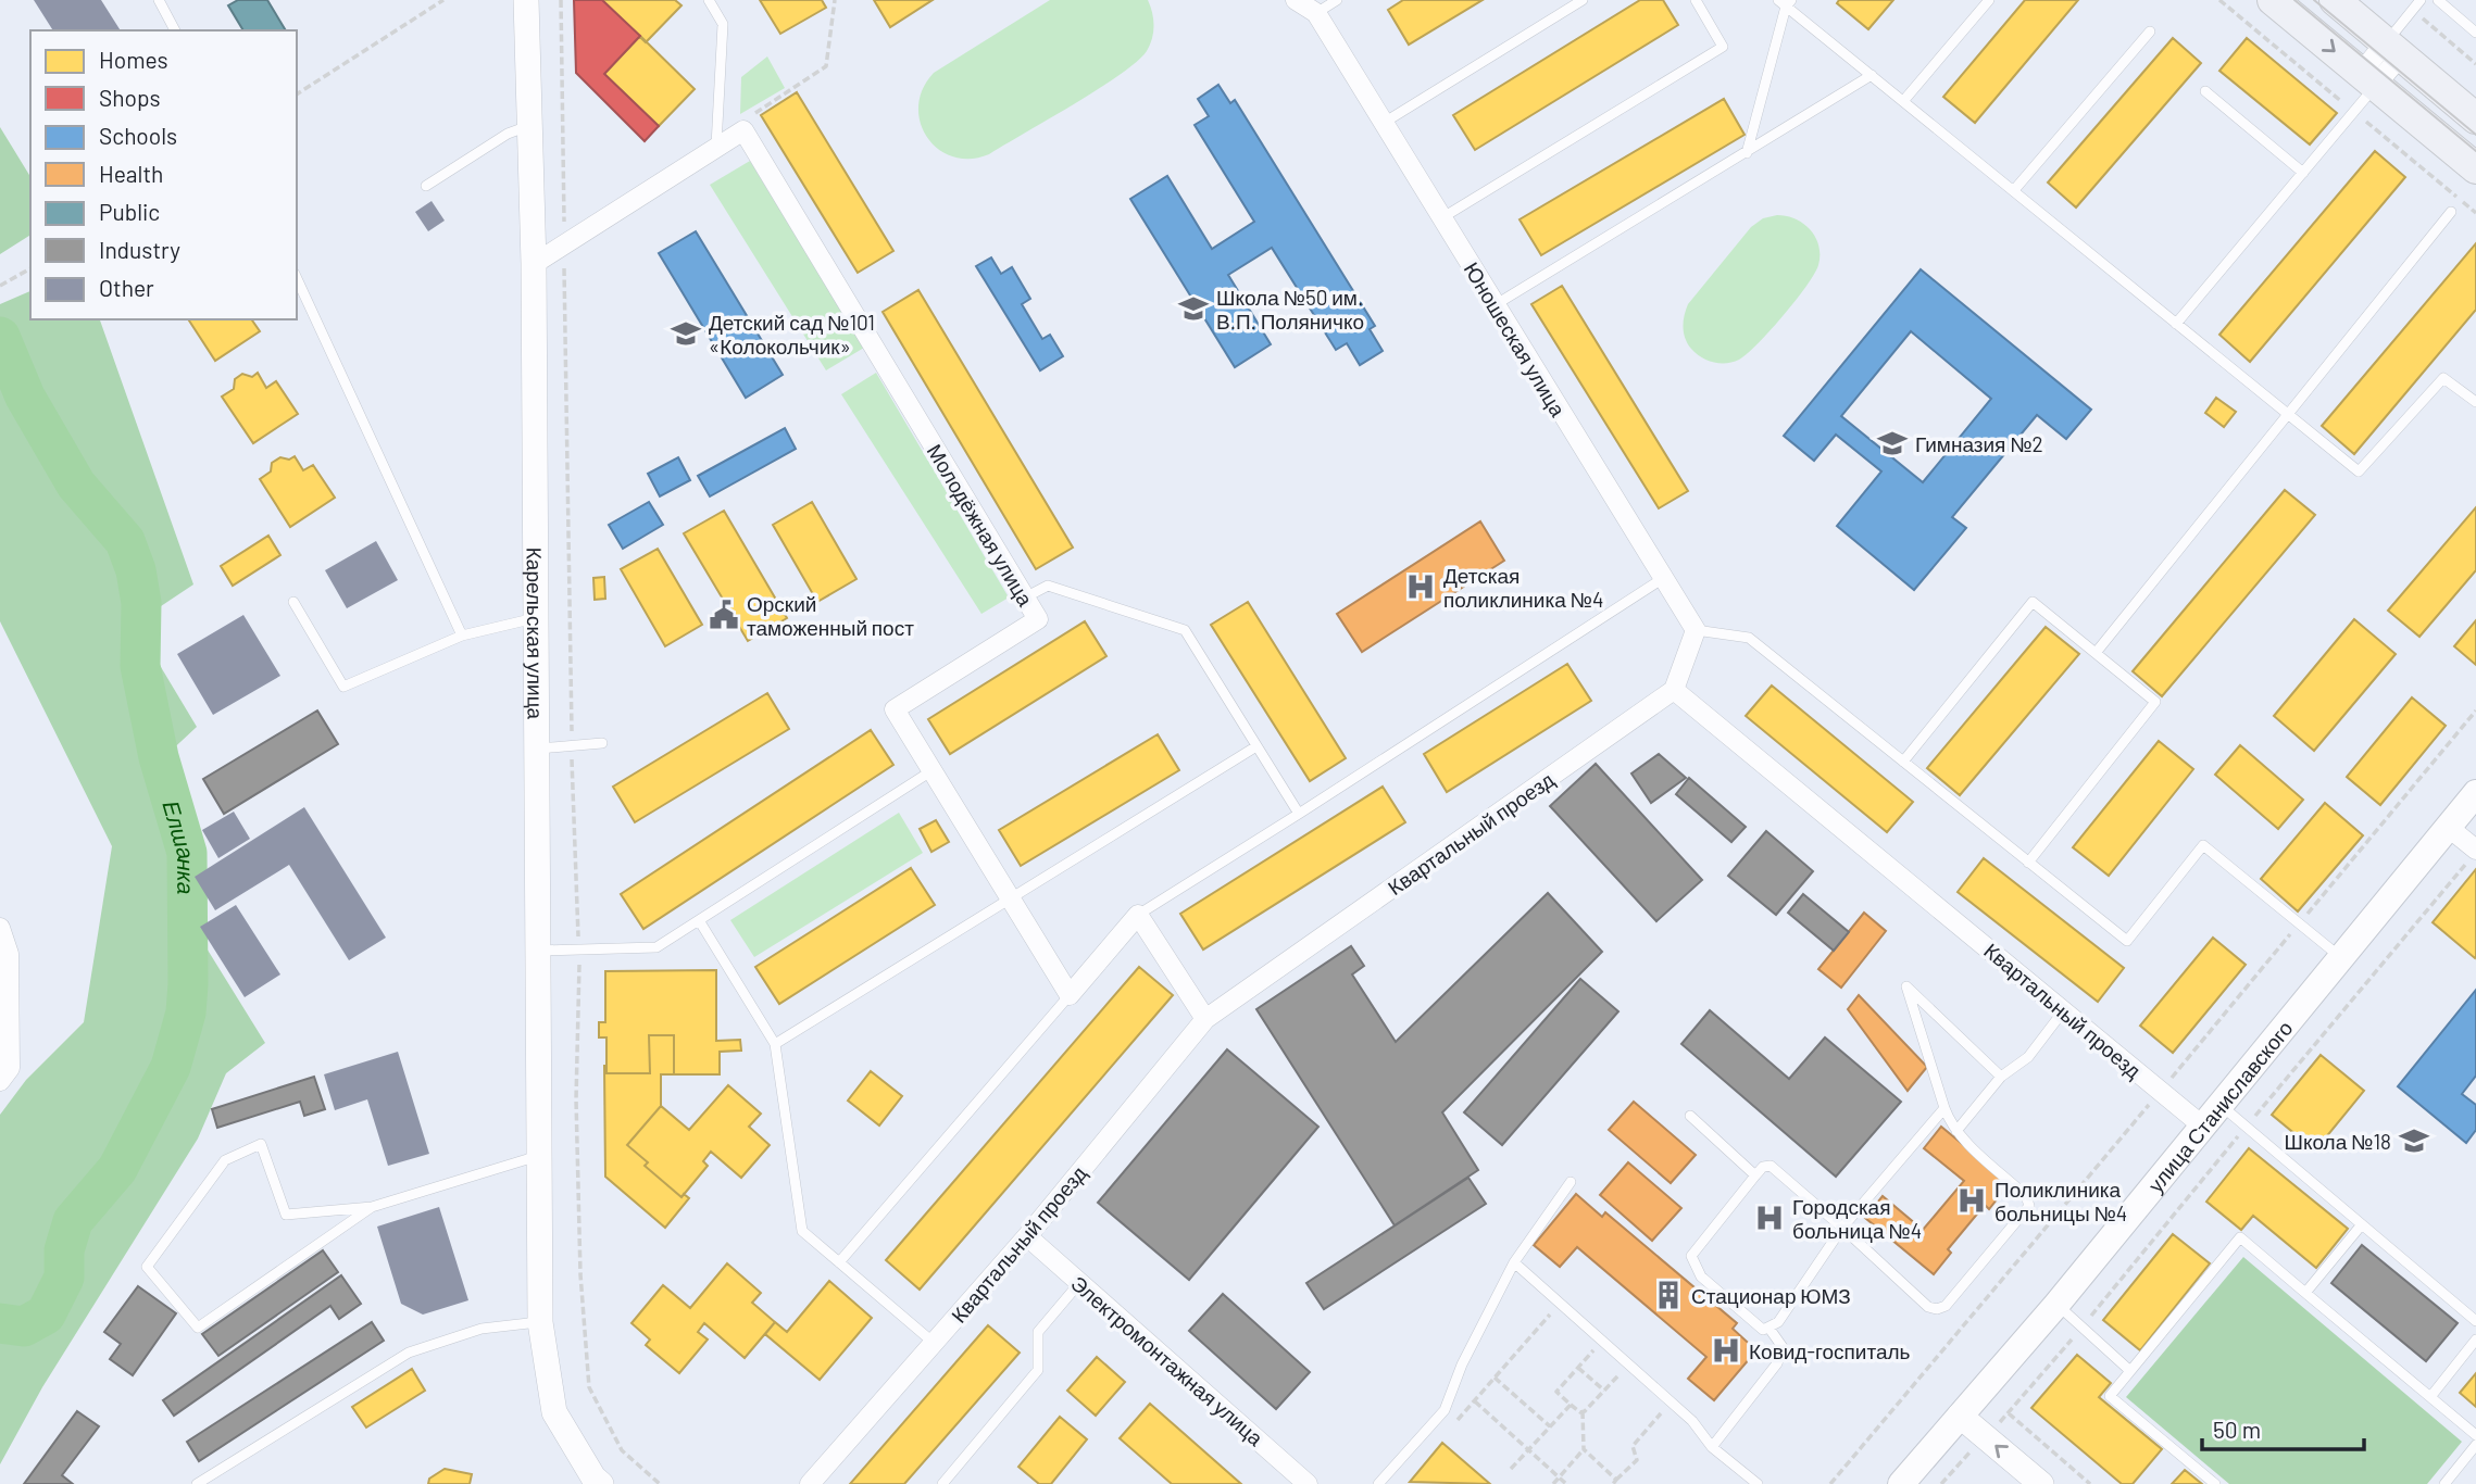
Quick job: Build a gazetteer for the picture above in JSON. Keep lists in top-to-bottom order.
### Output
{
  "streets": {
    "main road": ["улица Станиславского"],
    "street": [
      "Юношеская улица",
      "Молодёжная улица",
      "Карельская улица",
      "Квартальный проезд",
      "Электромонтажная улица"
    ]
  },
  "crossings": [
    ["Квартальный проезд", "улица Станиславского"],
    ["Квартальный проезд", "Электромонтажная улица"]
  ],
  "water": ["Елшанка"],
  "places": {
    "school or university": [
      "Школа №50 им. В.П. Поляничко",
      "Детский сад №101 «Колокольчик»",
      "Гимназия №2",
      "Школа №18"
    ],
    "hospital": [
      "Детская поликлиника №4",
      "Поликлиника больницы №4",
      "Городская больница №4",
      "Ковид-госпиталь"
    ],
    "public building": ["Орский таможенный пост"],
    "building": ["Стационар ЮМЗ"]
  },
  "legend": [
    "Homes",
    "Shops",
    "Schools",
    "Health",
    "Public",
    "Industry",
    "Other"
  ],
  "scale_bar": "50 m"
}
